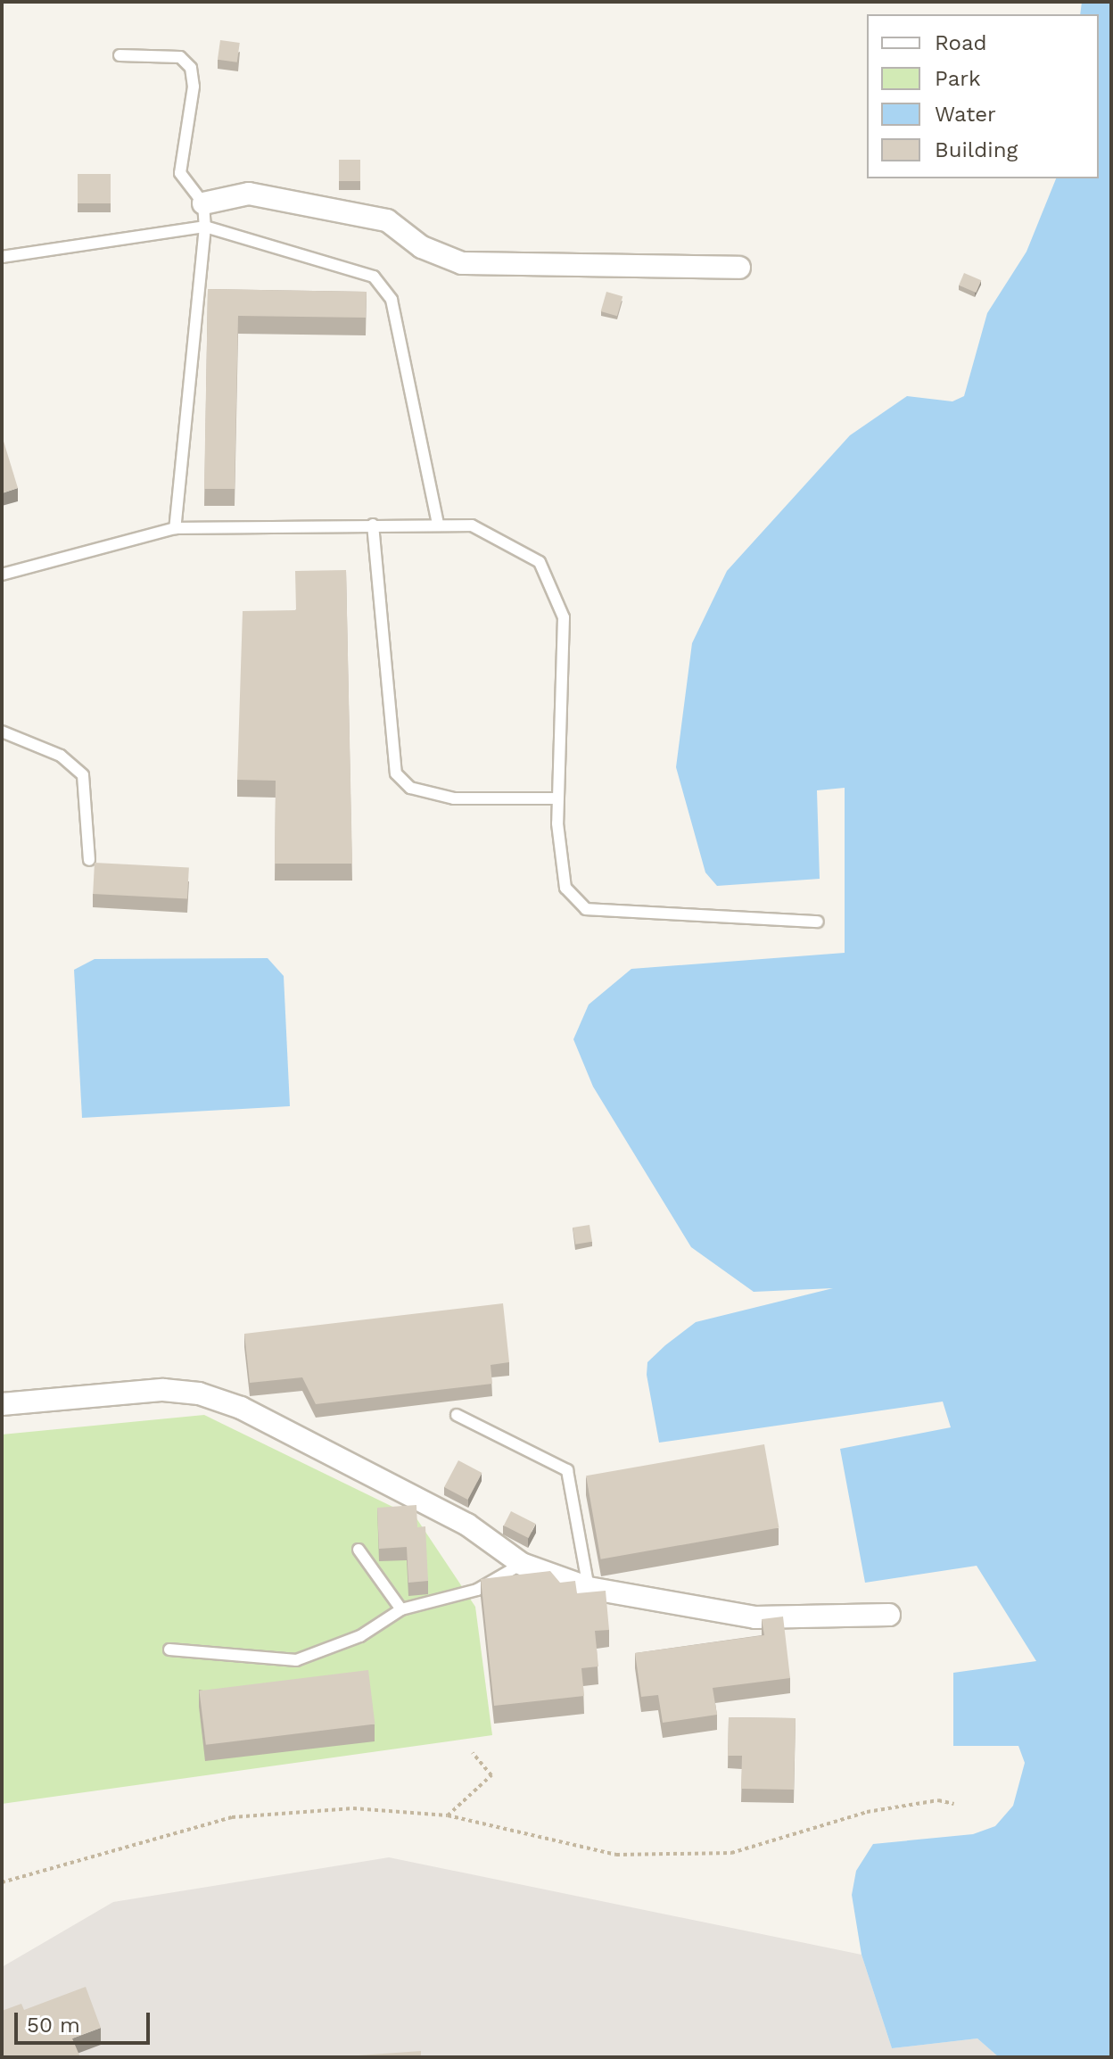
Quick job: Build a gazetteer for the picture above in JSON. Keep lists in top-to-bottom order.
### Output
{
  "legend": [
    "Road",
    "Park",
    "Water",
    "Building"
  ],
  "scale_bar": "50 m"
}
